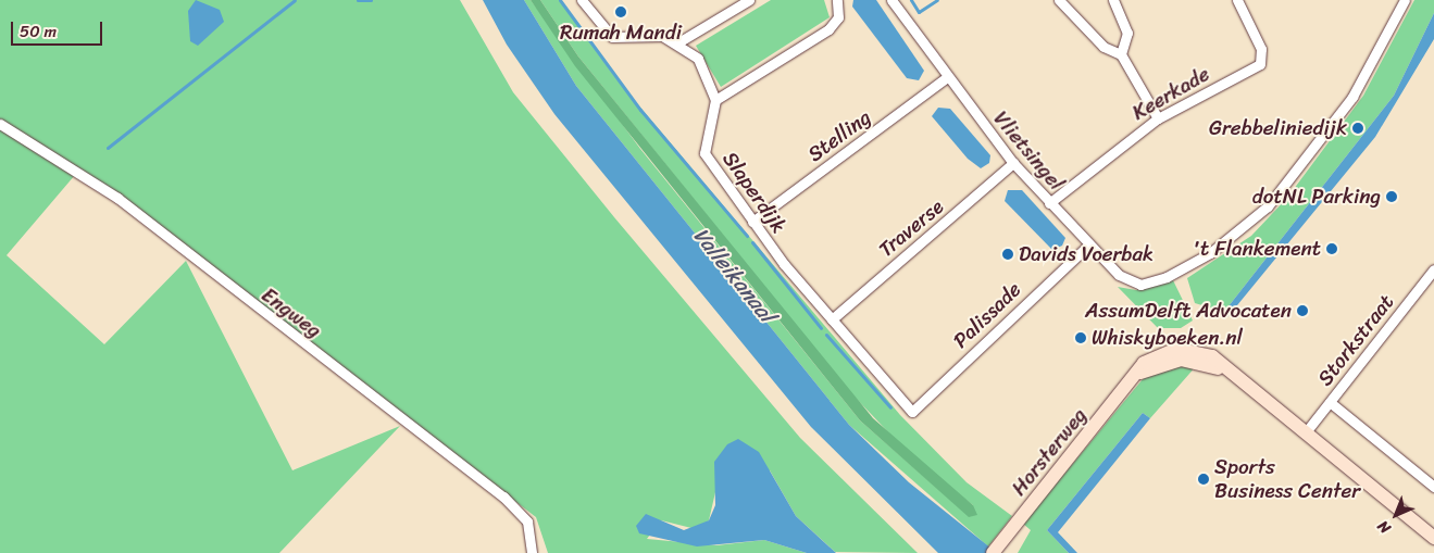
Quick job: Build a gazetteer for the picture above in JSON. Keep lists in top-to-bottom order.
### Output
{
  "streets": {
    "street": [
      "Keerkade",
      "Stelling",
      "Vlietsingel",
      "Slaperdijk",
      "Traverse",
      "Engweg",
      "Palissade",
      "Storkstraat",
      "Horsterweg"
    ]
  },
  "crossings": [
    ["Keerkade", "Vlietsingel"],
    ["Stelling", "Vlietsingel"],
    ["Stelling", "Slaperdijk"],
    ["Vlietsingel", "Traverse"],
    ["Vlietsingel", "Palissade"],
    ["Slaperdijk", "Traverse"],
    ["Slaperdijk", "Palissade"],
    ["Storkstraat", "Horsterweg"]
  ],
  "water": ["Valleikanaal"],
  "places": [
    "Rumah Mandi",
    "Grebbeliniedijk",
    "dotNL Parking",
    "'t Flankement",
    "Davids Voerbak",
    "AssumDelft Advocaten",
    "Whiskyboeken.nl",
    "Sports Business Center"
  ],
  "scale_bar": "50 m",
  "north": "bottom left"
}
